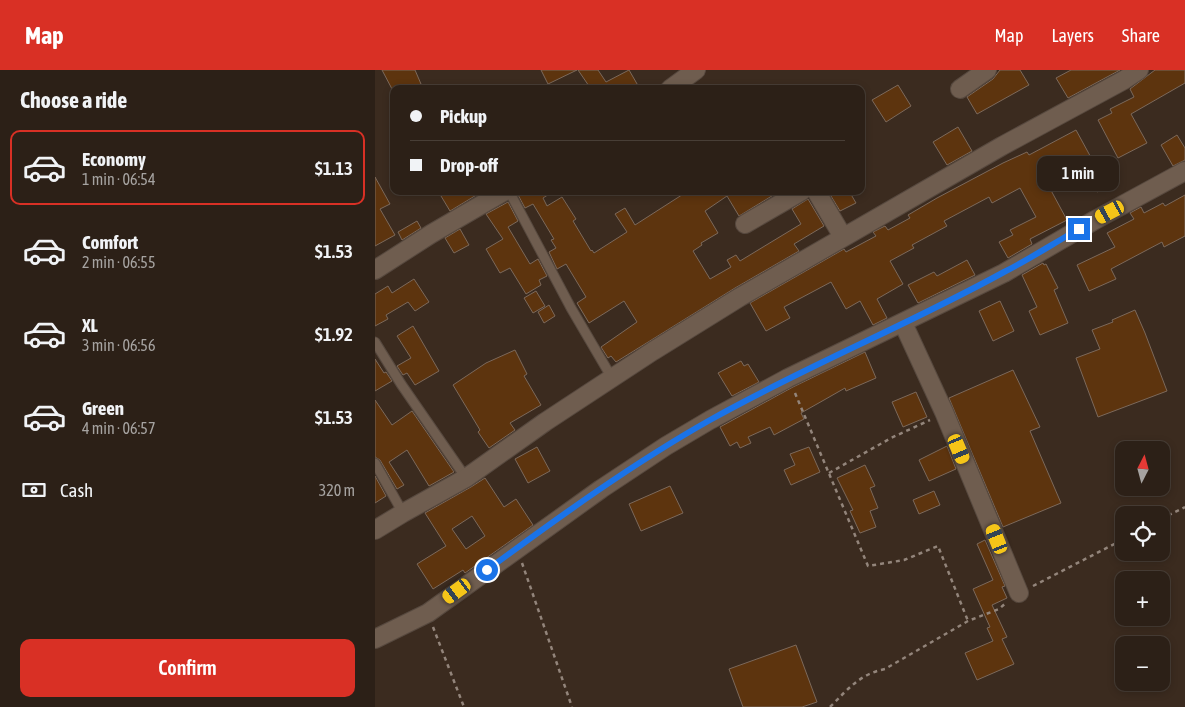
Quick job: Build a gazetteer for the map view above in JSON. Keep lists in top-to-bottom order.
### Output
{
  "north": "top",
  "page": {
    "header": "Map",
    "nav": ["Map", "Layers", "Share"],
    "heading": "Choose a ride",
    "banner": ["Pickup", "Drop-off"],
    "list": [
      {
        "name": "Economy",
        "note": "1 min · 06:54",
        "value": "$1.13"
      },
      {
        "name": "Comfort",
        "note": "2 min · 06:55",
        "value": "$1.53"
      },
      {
        "name": "XL",
        "note": "3 min · 06:56",
        "value": "$1.92"
      },
      {
        "name": "Green",
        "note": "4 min · 06:57",
        "value": "$1.53"
      }
    ],
    "bubble": "1 min",
    "map_buttons": ["+", "−"],
    "pay": ["Cash", "320 m"],
    "buttons": "Confirm"
  }
}
